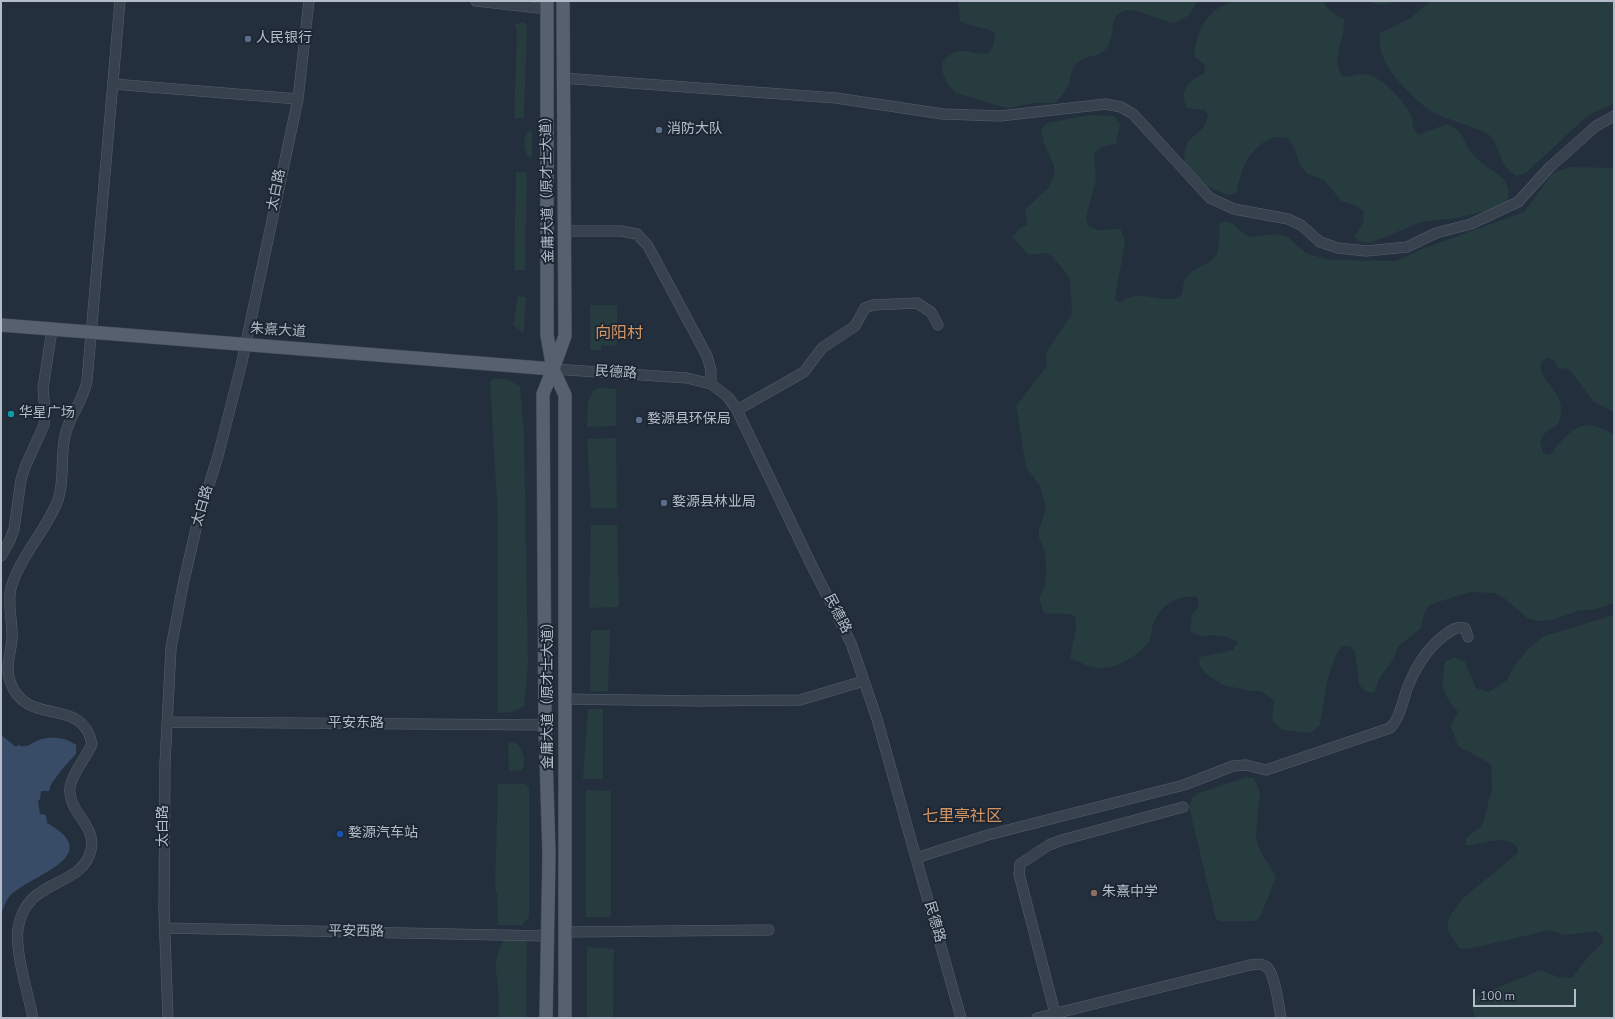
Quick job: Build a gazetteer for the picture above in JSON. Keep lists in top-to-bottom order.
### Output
{
  "streets": {
    "main road": ["金庸大道（原才士大道）", "朱熹大道"],
    "street": [
      "太白路",
      "民德路",
      "平安东路",
      "平安西路"
    ]
  },
  "crossings": [
    ["金庸大道（原才士大道）", "朱熹大道"],
    ["金庸大道（原才士大道）", "民德路"],
    ["金庸大道（原才士大道）", "平安东路"],
    ["金庸大道（原才士大道）", "平安西路"],
    ["太白路", "朱熹大道"],
    ["太白路", "平安东路"],
    ["太白路", "平安西路"],
    ["朱熹大道", "民德路"]
  ],
  "districts": ["向阳村", "七里亭社区"],
  "places": [
    "人民银行",
    "消防大队",
    "华星广场",
    "婺源县环保局",
    "婺源县林业局",
    "婺源汽车站",
    "朱熹中学"
  ],
  "scale_bar": "100 m"
}
